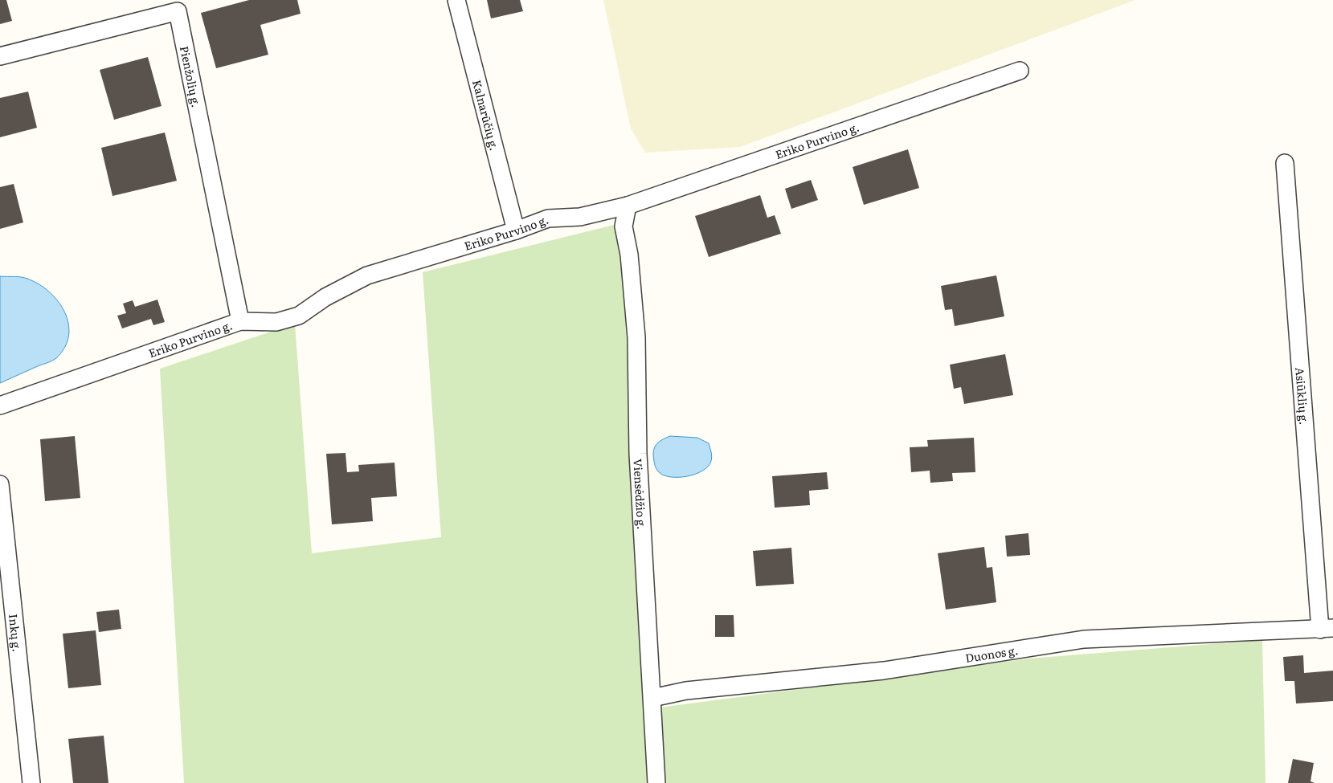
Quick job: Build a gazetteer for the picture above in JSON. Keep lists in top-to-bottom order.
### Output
{
  "streets": {
    "street": [
      "Pienžolių g.",
      "Kalnarūčių g.",
      "Eriko Purvino g.",
      "Asiūklių g.",
      "Viensėdžio g.",
      "Inkų g.",
      "Duonos g."
    ]
  },
  "crossings": [
    ["Pienžolių g.", "Eriko Purvino g."],
    ["Kalnarūčių g.", "Eriko Purvino g."],
    ["Eriko Purvino g.", "Viensėdžio g."],
    ["Asiūklių g.", "Duonos g."],
    ["Viensėdžio g.", "Duonos g."]
  ]
}
